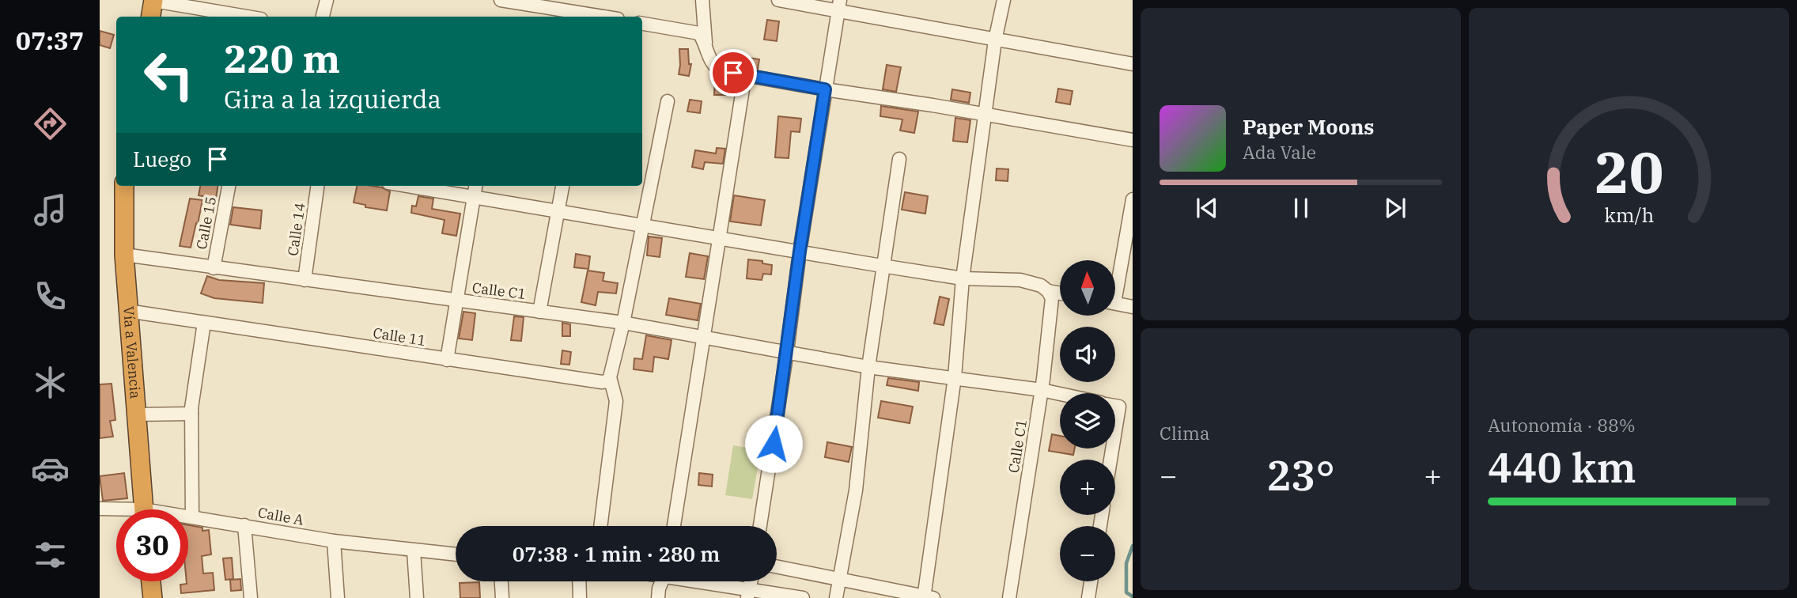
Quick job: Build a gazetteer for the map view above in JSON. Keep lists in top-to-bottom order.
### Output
{
  "streets": {
    "highway": ["Vía a Valencia"],
    "street": [
      "Calle 15",
      "Calle 14",
      "Calle C1",
      "Calle 11",
      "Calle A"
    ]
  },
  "crossings": [
    ["Calle 15", "Calle C1"],
    ["Calle 14", "Calle C1"],
    ["Calle C1", "Vía a Valencia"],
    ["Calle 11", "Vía a Valencia"]
  ],
  "north": "top",
  "page": {
    "tabs": "07:37",
    "turn": ["220 m", "Gira a la izquierda"],
    "song": ["Paper Moons", "Ada Vale"],
    "then": "Luego",
    "map_buttons": ["+", "−"],
    "tile": [
      "Clima",
      ["Autonomía · 88%", "440 km"]
    ],
    "heat": ["−", "23°", "+"],
    "limit": "30",
    "trip": "07:38 · 1 min · 280 m",
    "gauge": ["20", "km/h"]
  }
}
